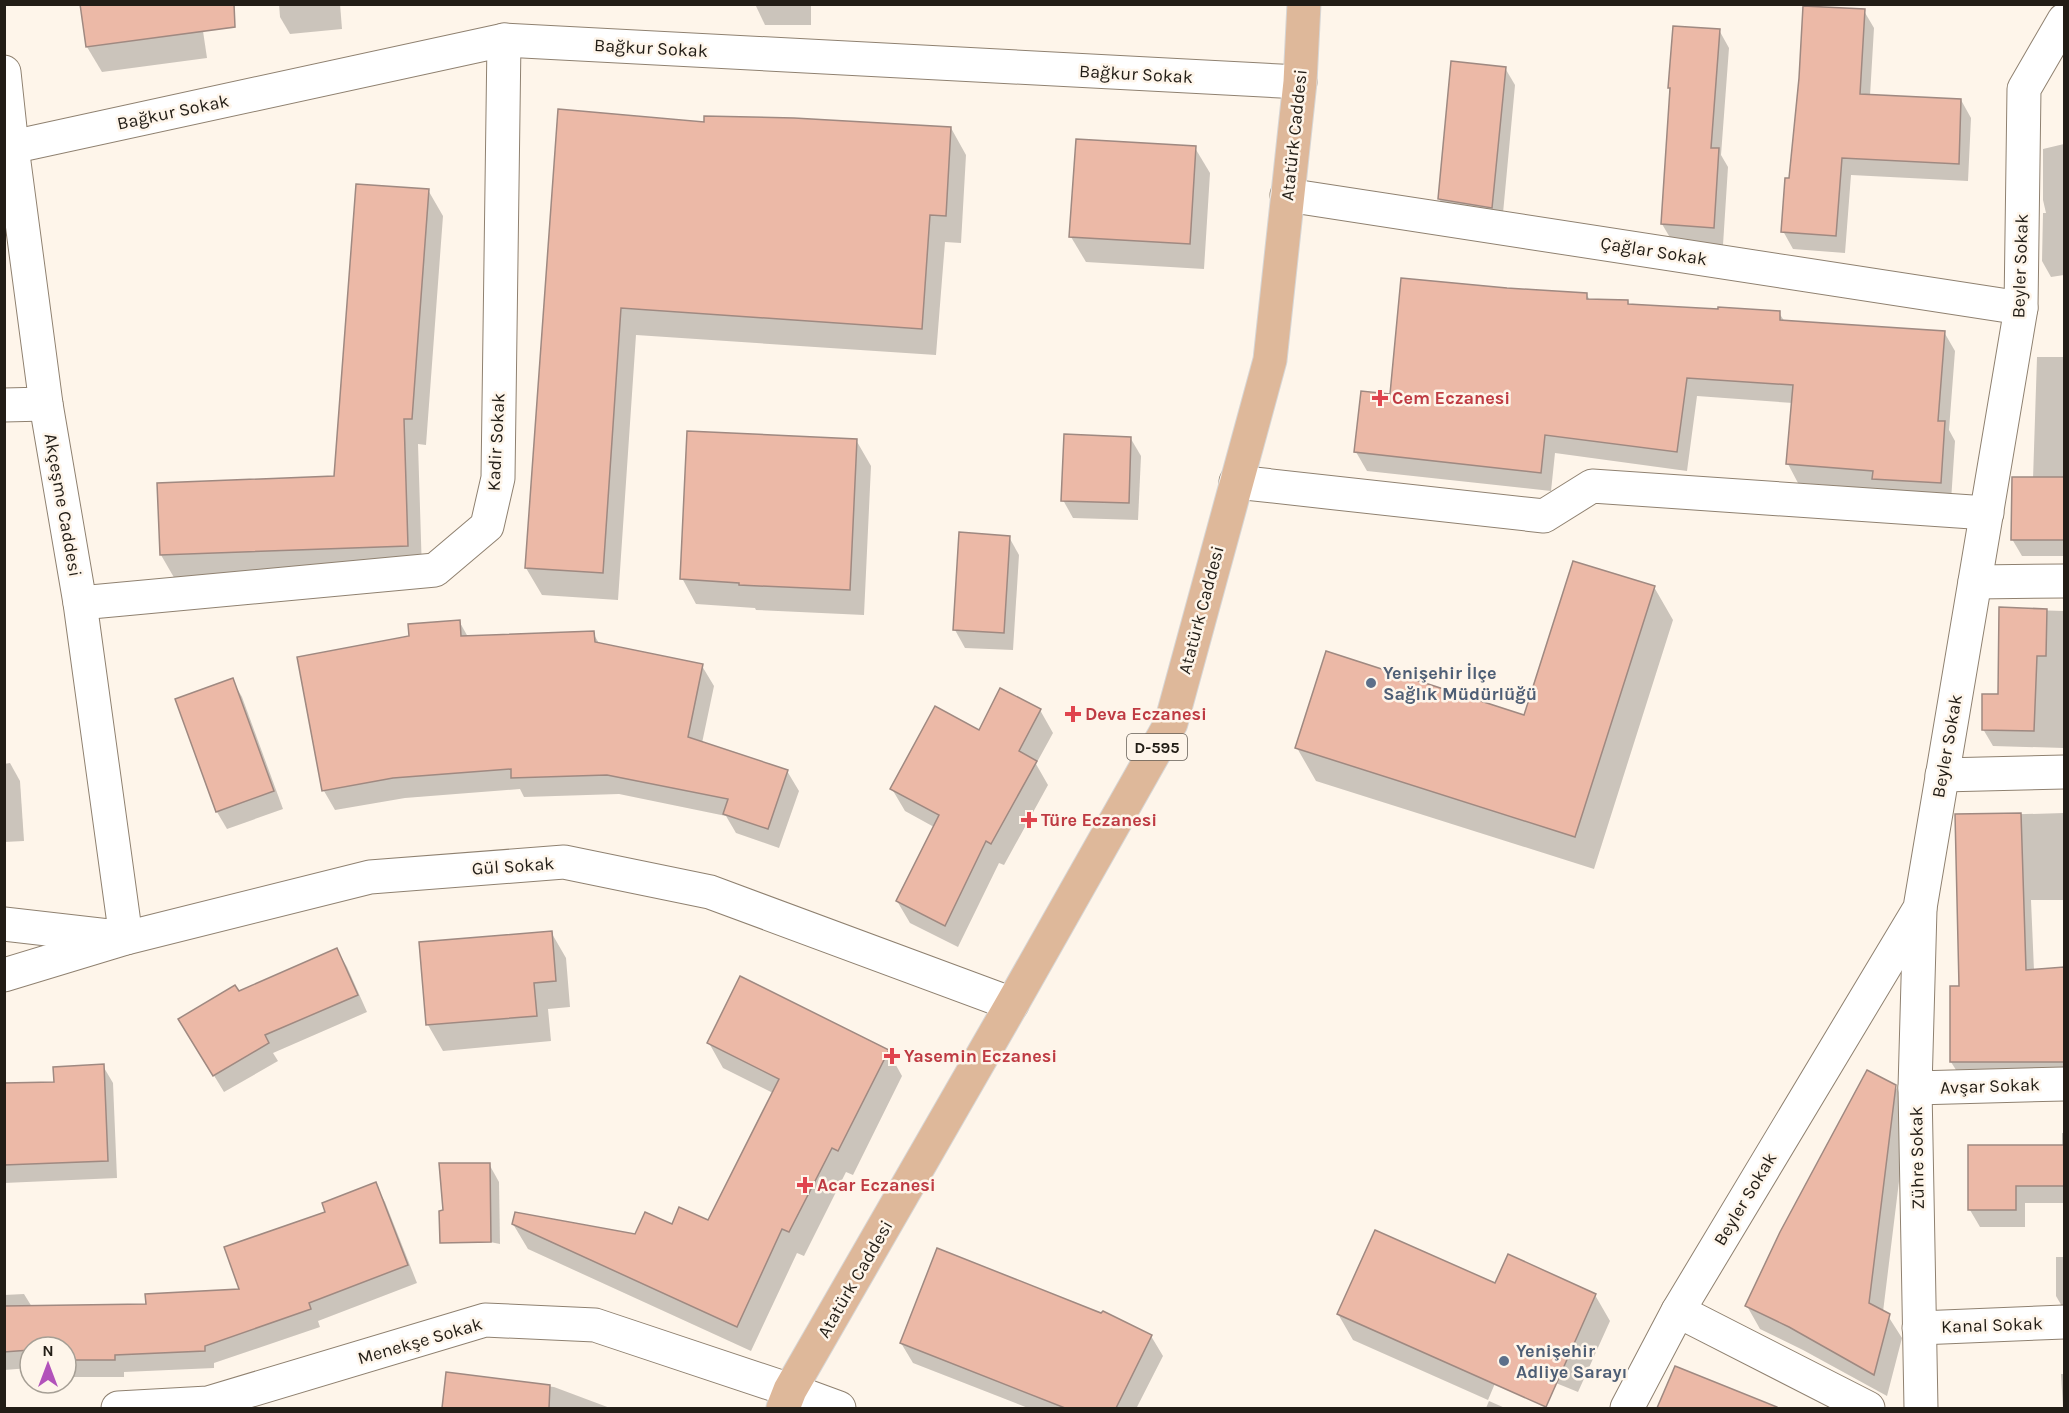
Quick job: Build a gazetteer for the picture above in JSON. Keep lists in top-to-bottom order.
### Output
{
  "streets": {
    "main road": ["Atatürk Caddesi", "D-595"],
    "street": [
      "Bağkur Sokak",
      "Çağlar Sokak",
      "Beyler Sokak",
      "Kadir Sokak",
      "Akçeşme Caddesi",
      "Gül Sokak",
      "Avşar Sokak",
      "Zühre Sokak",
      "Kanal Sokak",
      "Menekşe Sokak"
    ]
  },
  "crossings": [
    ["Bağkur Sokak", "Atatürk Caddesi"],
    ["Bağkur Sokak", "Kadir Sokak"],
    ["Bağkur Sokak", "Akçeşme Caddesi"],
    ["Atatürk Caddesi", "Çağlar Sokak"],
    ["Atatürk Caddesi", "Gül Sokak"],
    ["Atatürk Caddesi", "Menekşe Sokak"],
    ["Çağlar Sokak", "Beyler Sokak"],
    ["Beyler Sokak", "Zühre Sokak"],
    ["Kadir Sokak", "Akçeşme Caddesi"],
    ["Akçeşme Caddesi", "Gül Sokak"],
    ["Avşar Sokak", "Zühre Sokak"],
    ["Zühre Sokak", "Kanal Sokak"]
  ],
  "places": {
    "health": [
      "Cem Eczanesi",
      "Deva Eczanesi",
      "Türe Eczanesi",
      "Yasemin Eczanesi",
      "Acar Eczanesi"
    ],
    "other": ["Yenişehir İlçe Sağlık Müdürlüğü", "Yenişehir Adliye Sarayı"]
  },
  "north": "top"
}
